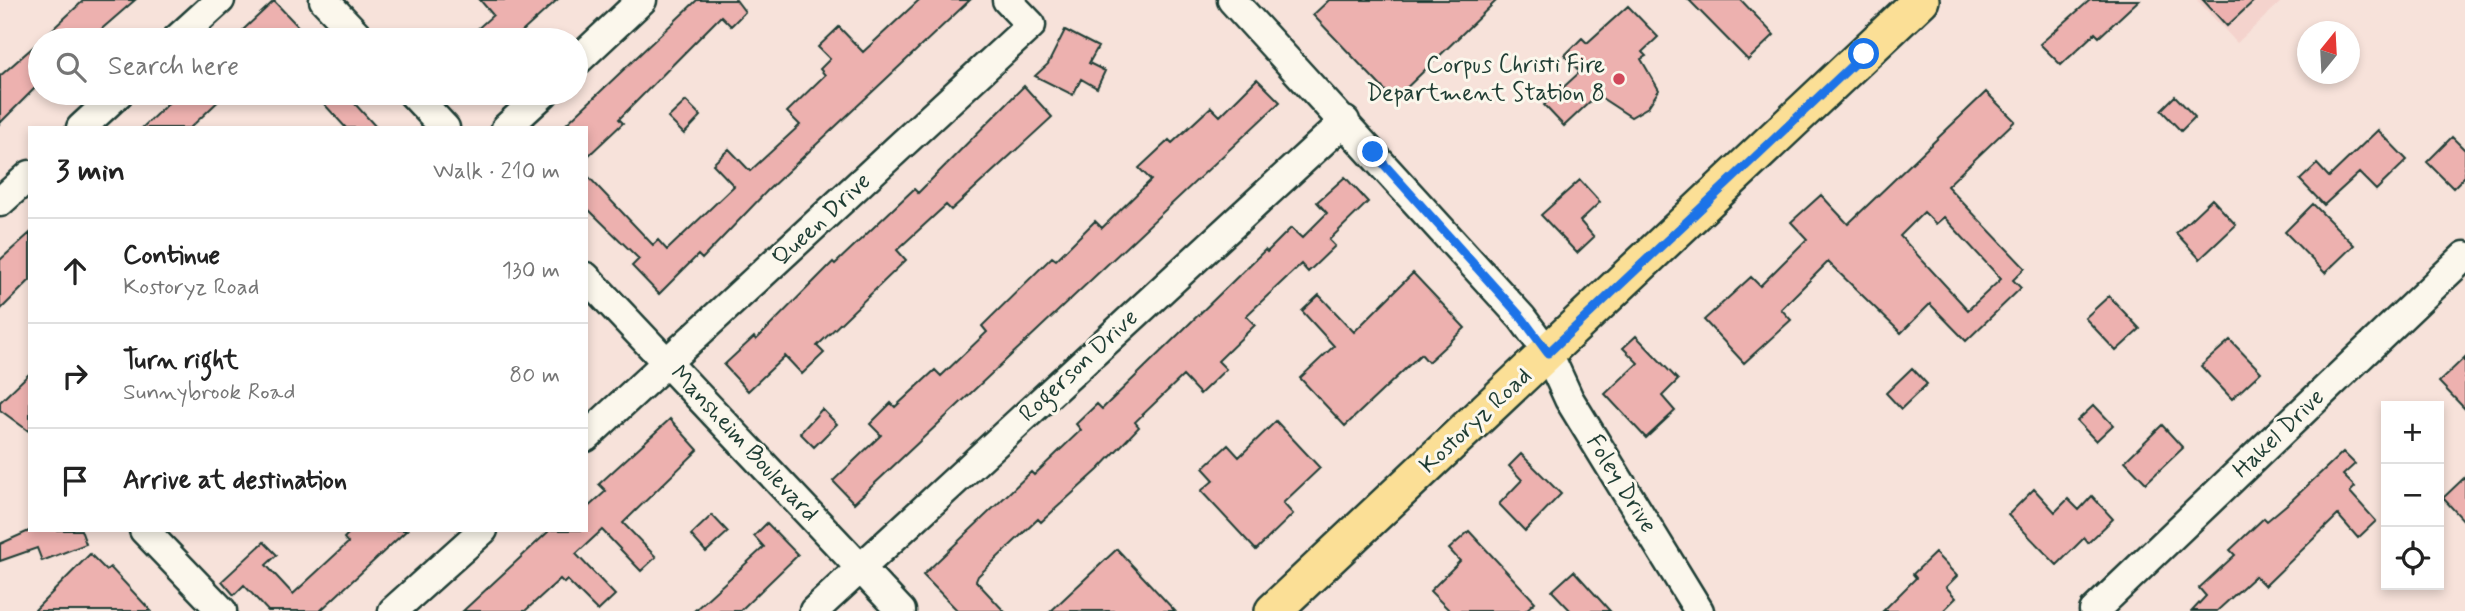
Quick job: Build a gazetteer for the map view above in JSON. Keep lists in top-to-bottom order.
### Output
{
  "streets": {
    "main road": ["Kostoryz Road"],
    "street": [
      "Queen Drive",
      "Rogerson Drive",
      "Hakel Drive",
      "Mansheim Boulevard",
      "Foley Drive"
    ]
  },
  "crossings": [
    ["Queen Drive", "Mansheim Boulevard"],
    ["Rogerson Drive", "Mansheim Boulevard"],
    ["Rogerson Drive", "Foley Drive"],
    ["Kostoryz Road", "Foley Drive"]
  ],
  "places": ["Corpus Christi Fire Department Station 8"],
  "north": "top",
  "page": {
    "search": "Search here",
    "heading": ["3 min", "Walk · 210 m"],
    "list": [
      ["Continue", "Kostoryz Road", "130 m"],
      ["Turn right", "Sunnybrook Road", "80 m"],
      "Arrive at destination"
    ],
    "map_buttons": ["+", "−"]
  }
}
